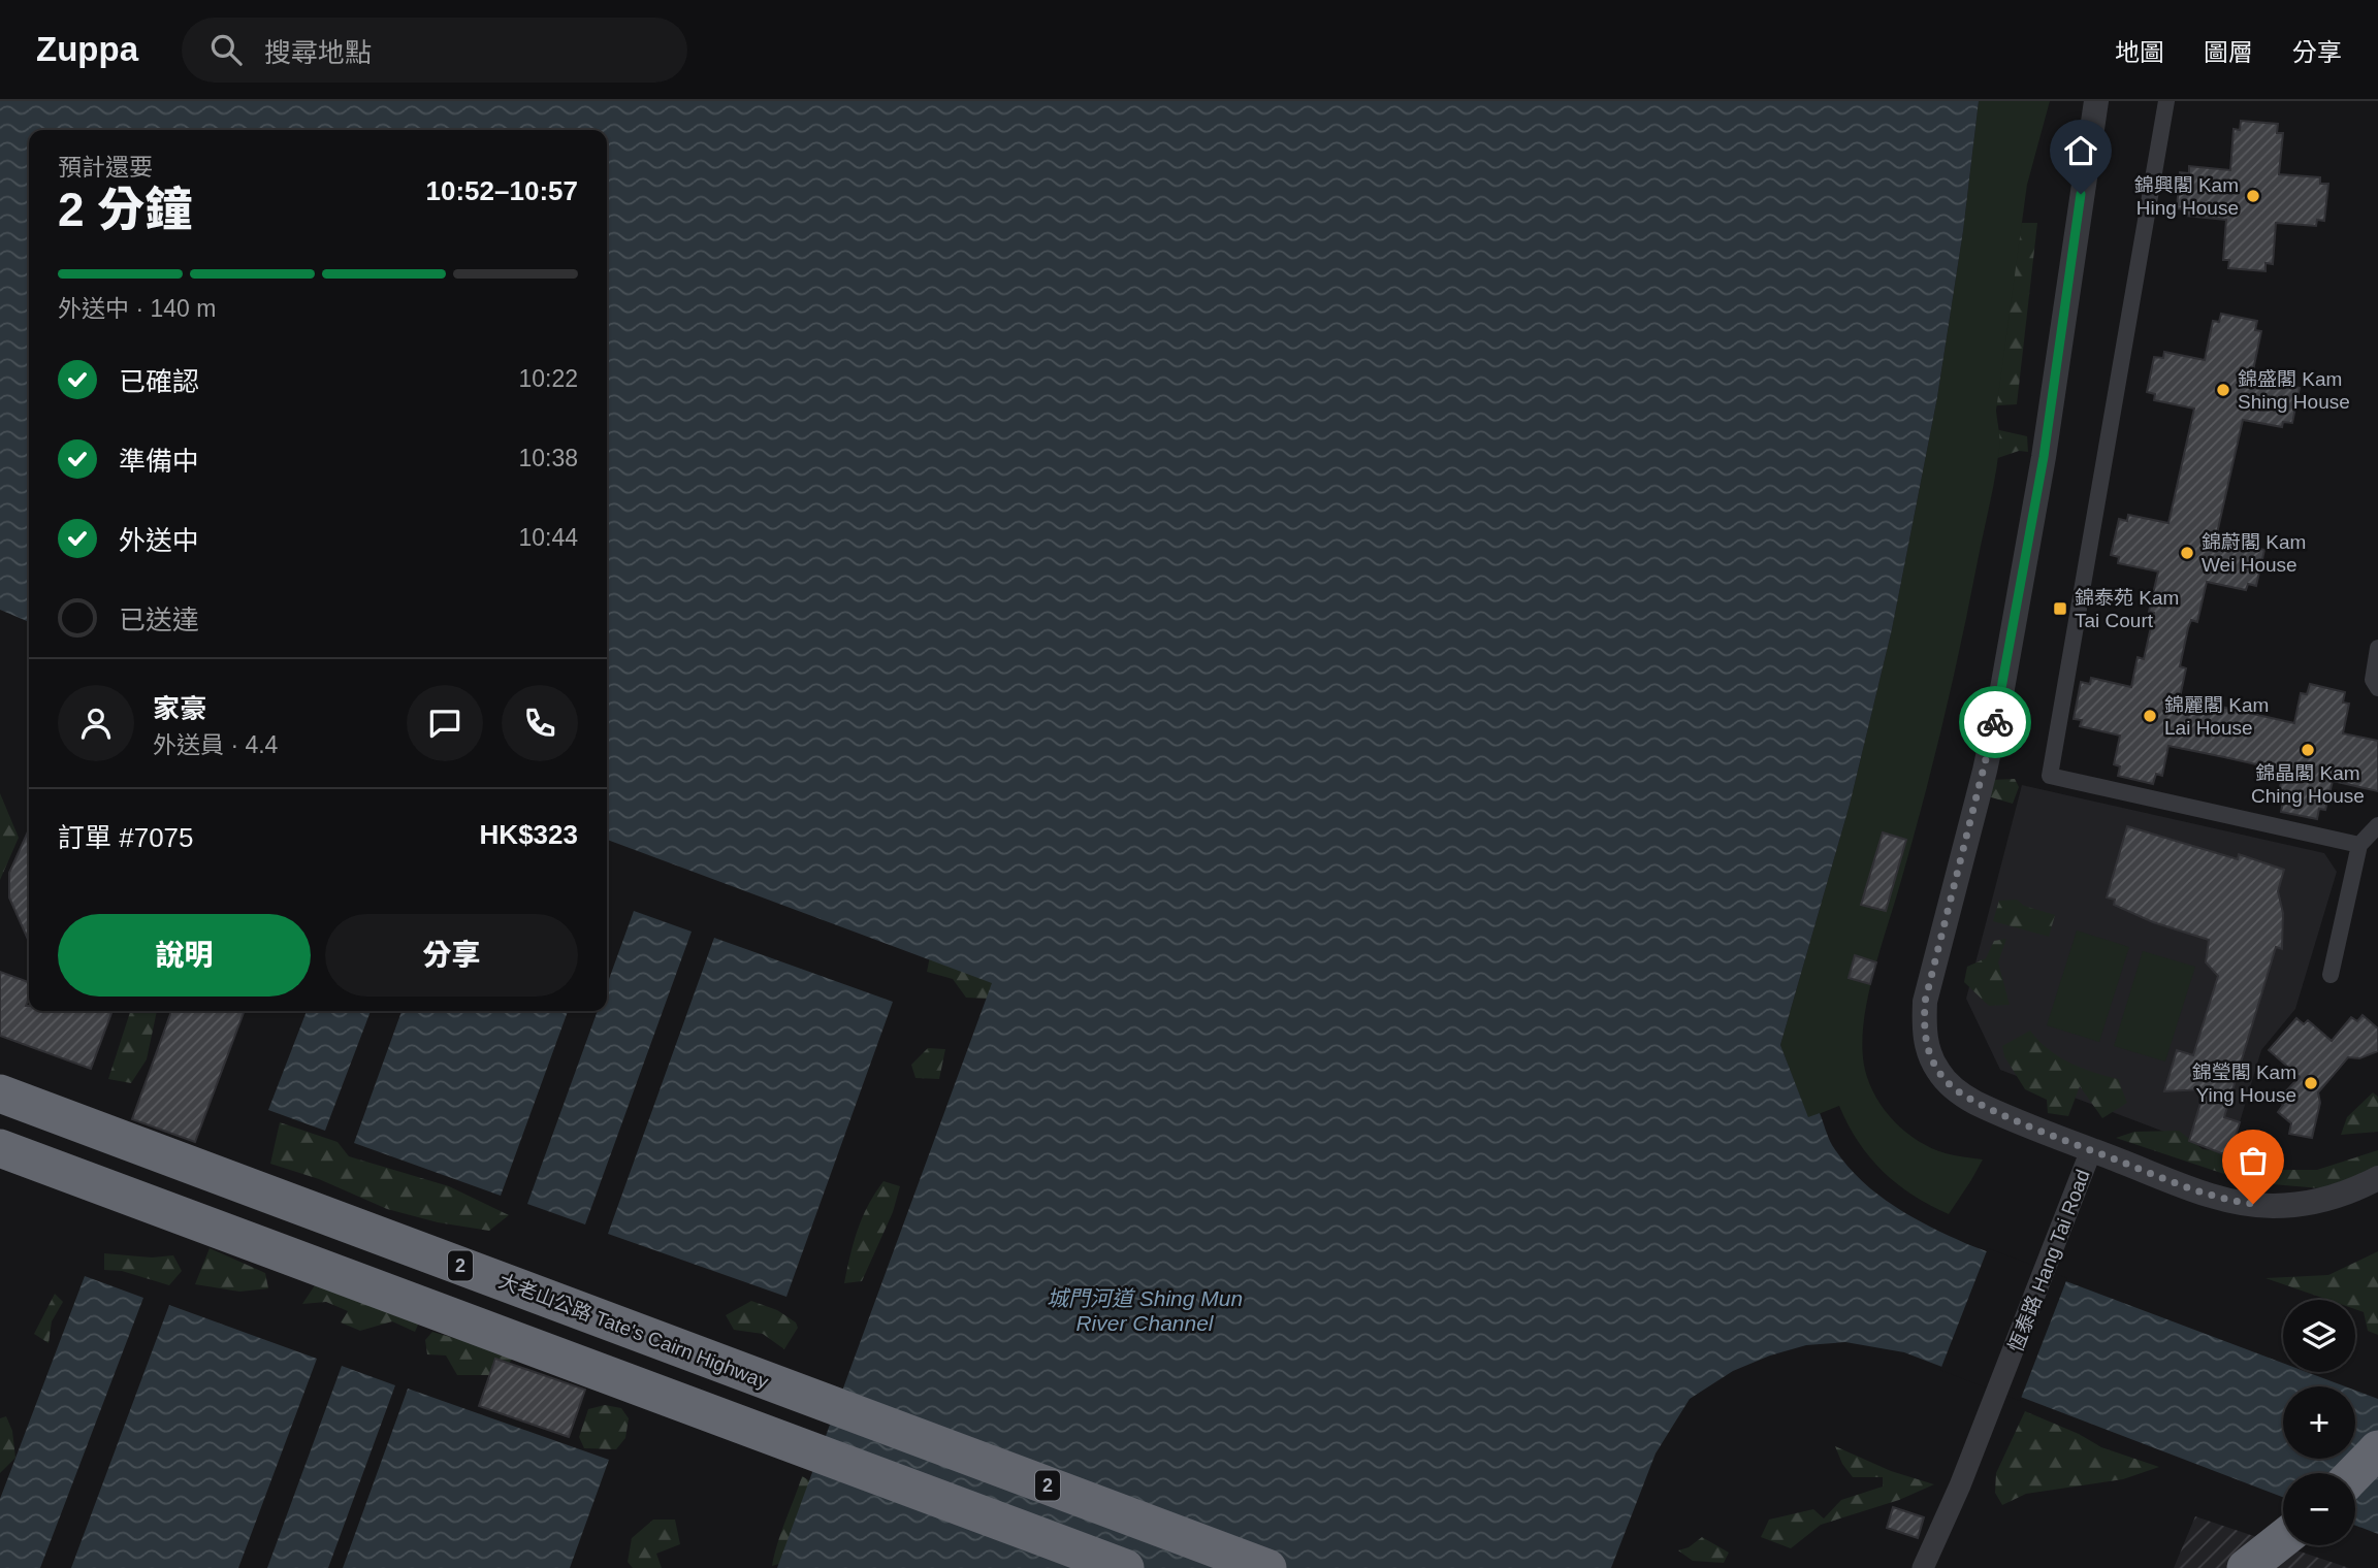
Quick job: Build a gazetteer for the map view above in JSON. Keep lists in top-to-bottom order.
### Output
{
  "streets": {
    "highway": ["2", "大老山公路 Tate's Cairn Highway"],
    "street": ["恆泰路 Hang Tai Road"]
  },
  "water": ["城門河道 Shing Mun River Channel"],
  "places": {
    "other": [
      "錦興閣 Kam Hing House",
      "錦盛閣 Kam Shing House",
      "錦蔚閣 Kam Wei House",
      "錦麗閣 Kam Lai House",
      "錦晶閣 Kam Ching House",
      "錦瑩閣 Kam Ying House"
    ],
    "transit": ["錦泰苑 Kam Tai Court"]
  },
  "page": {
    "header": "Zuppa",
    "search": "搜尋地點",
    "nav": ["地圖", "圖層", "分享"],
    "heading": ["2 分鐘", "預計還要", "10:52–10:57"],
    "panel": [
      "家豪",
      "外送員 · 4.4",
      "訂單 #7075",
      "HK$323"
    ],
    "bar": "外送中 · 140 m",
    "list": [
      ["已確認", "10:22"],
      ["準備中", "10:38"],
      ["外送中", "10:44"],
      "已送達"
    ],
    "buttons": ["說明", "分享"],
    "map_buttons": ["+", "−"]
  }
}
